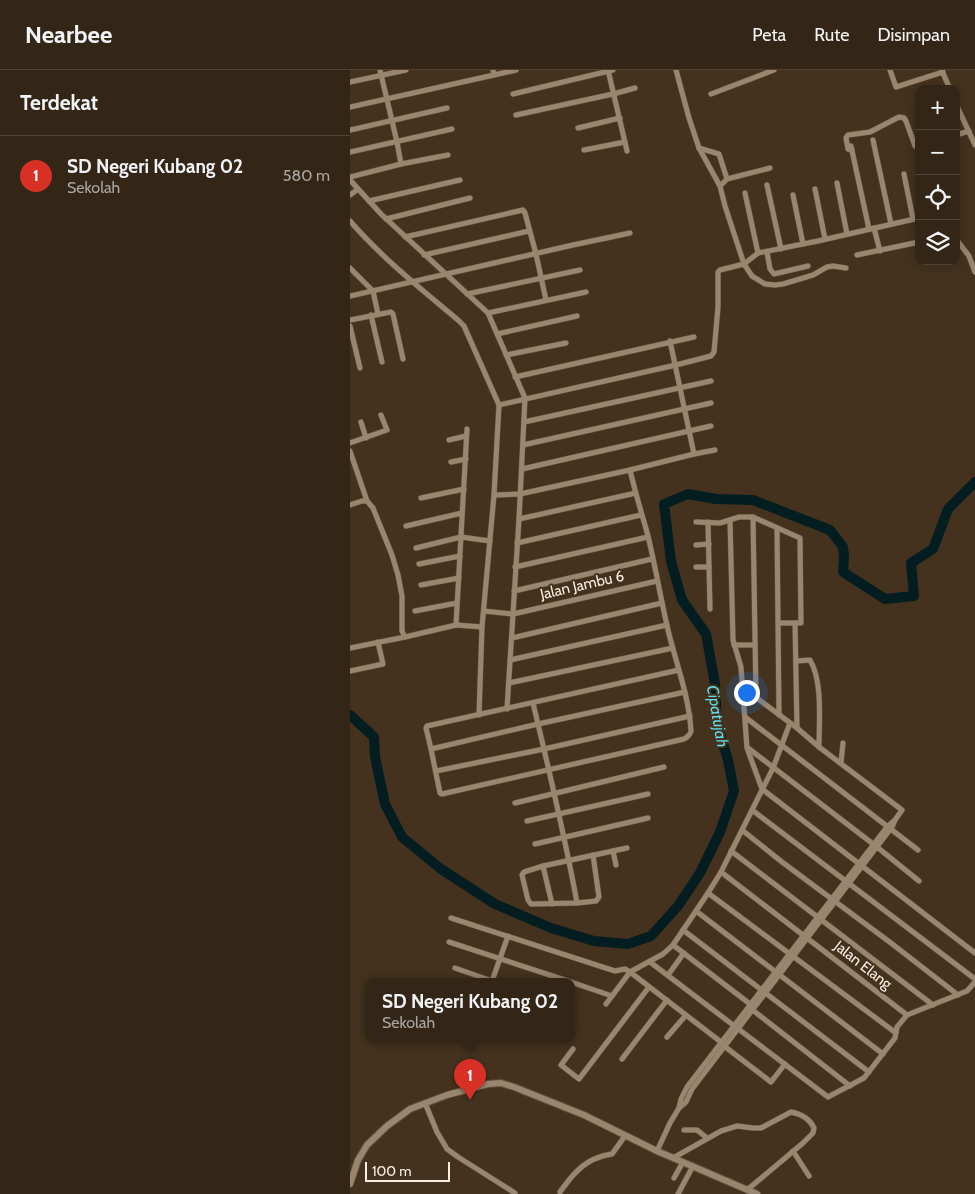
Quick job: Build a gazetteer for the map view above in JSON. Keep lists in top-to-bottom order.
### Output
{
  "streets": {
    "street": ["Jalan Jambu 6", "Jalan Elang"]
  },
  "water": ["Cipatujah"],
  "scale_bar": "100 m",
  "page": {
    "header": "Nearbee",
    "nav": ["Peta", "Rute", "Disimpan"],
    "heading": "Terdekat",
    "map_buttons": ["+", "−"],
    "list": [
      {
        "mark": "1",
        "name": "SD Negeri Kubang 02",
        "note": "Sekolah",
        "value": "580 m"
      }
    ],
    "popup": ["SD Negeri Kubang 02", "Sekolah"],
    "pins": "1",
    "scale": "100 m"
  }
}
